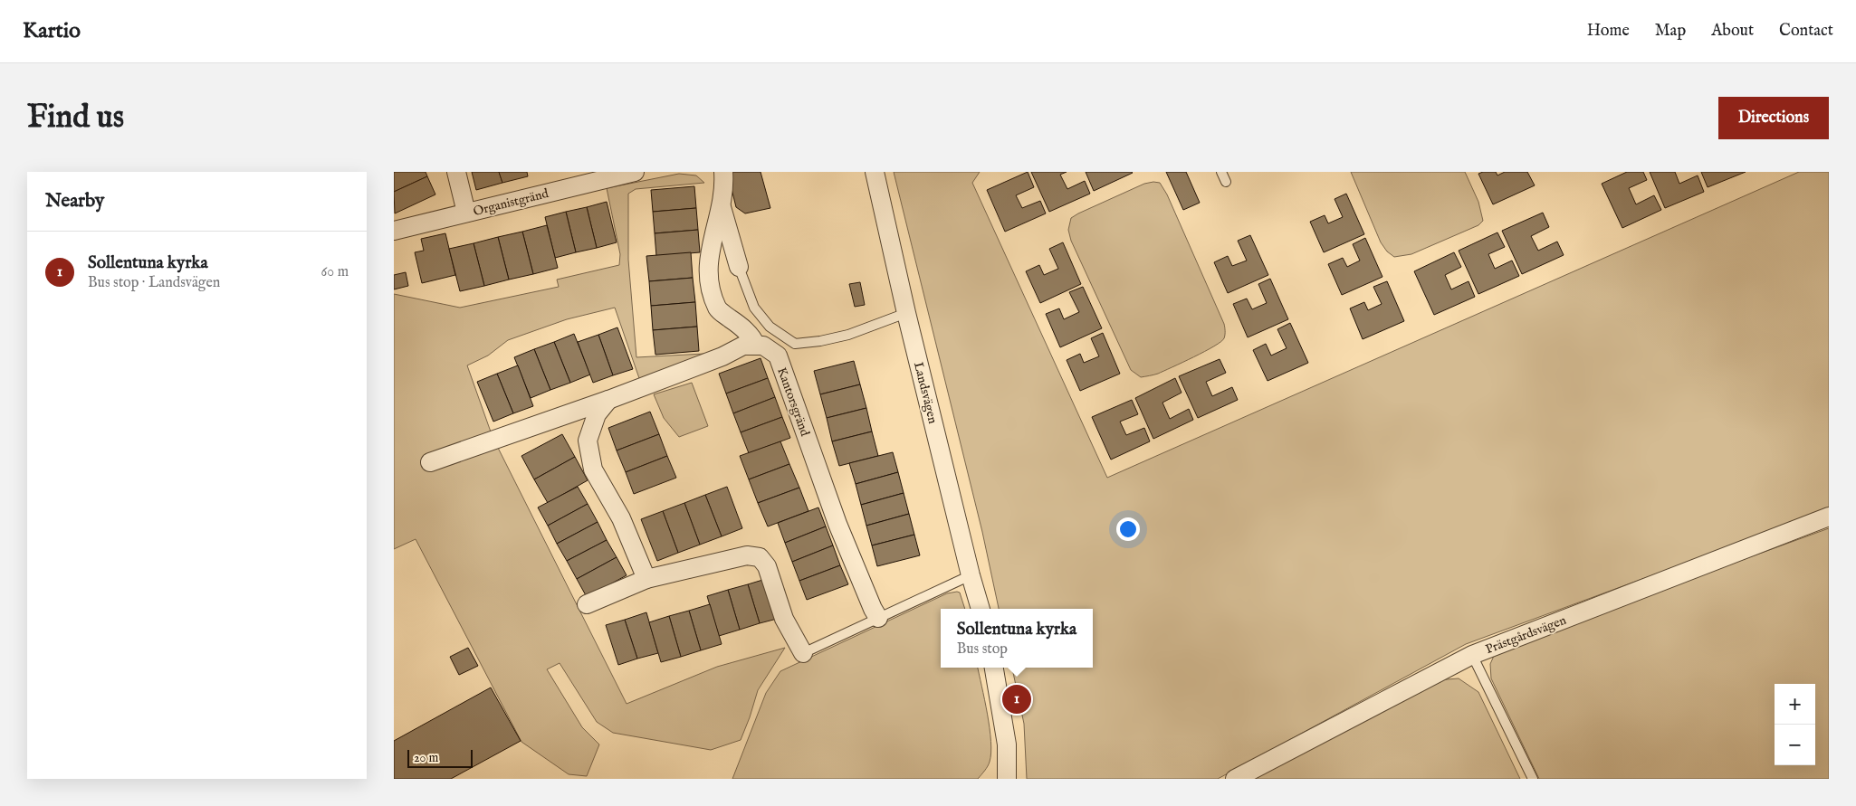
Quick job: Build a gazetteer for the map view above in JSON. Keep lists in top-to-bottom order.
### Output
{
  "streets": {
    "street": [
      "Organistgränd",
      "Landsvägen",
      "Kantorsgränd",
      "Prästgårdsvägen"
    ]
  },
  "scale_bar": "20 m",
  "page": {
    "header": "Kartio",
    "nav": [
      "Home",
      "Map",
      "About",
      "Contact"
    ],
    "buttons": "Directions",
    "title": "Find us",
    "heading": "Nearby",
    "list": [
      {
        "mark": "1",
        "name": "Sollentuna kyrka",
        "note": "Bus stop · Landsvägen",
        "value": "60 m"
      }
    ],
    "popup": ["Sollentuna kyrka", "Bus stop"],
    "pins": "1",
    "map_buttons": ["+", "−"],
    "scale": "20 m"
  }
}
